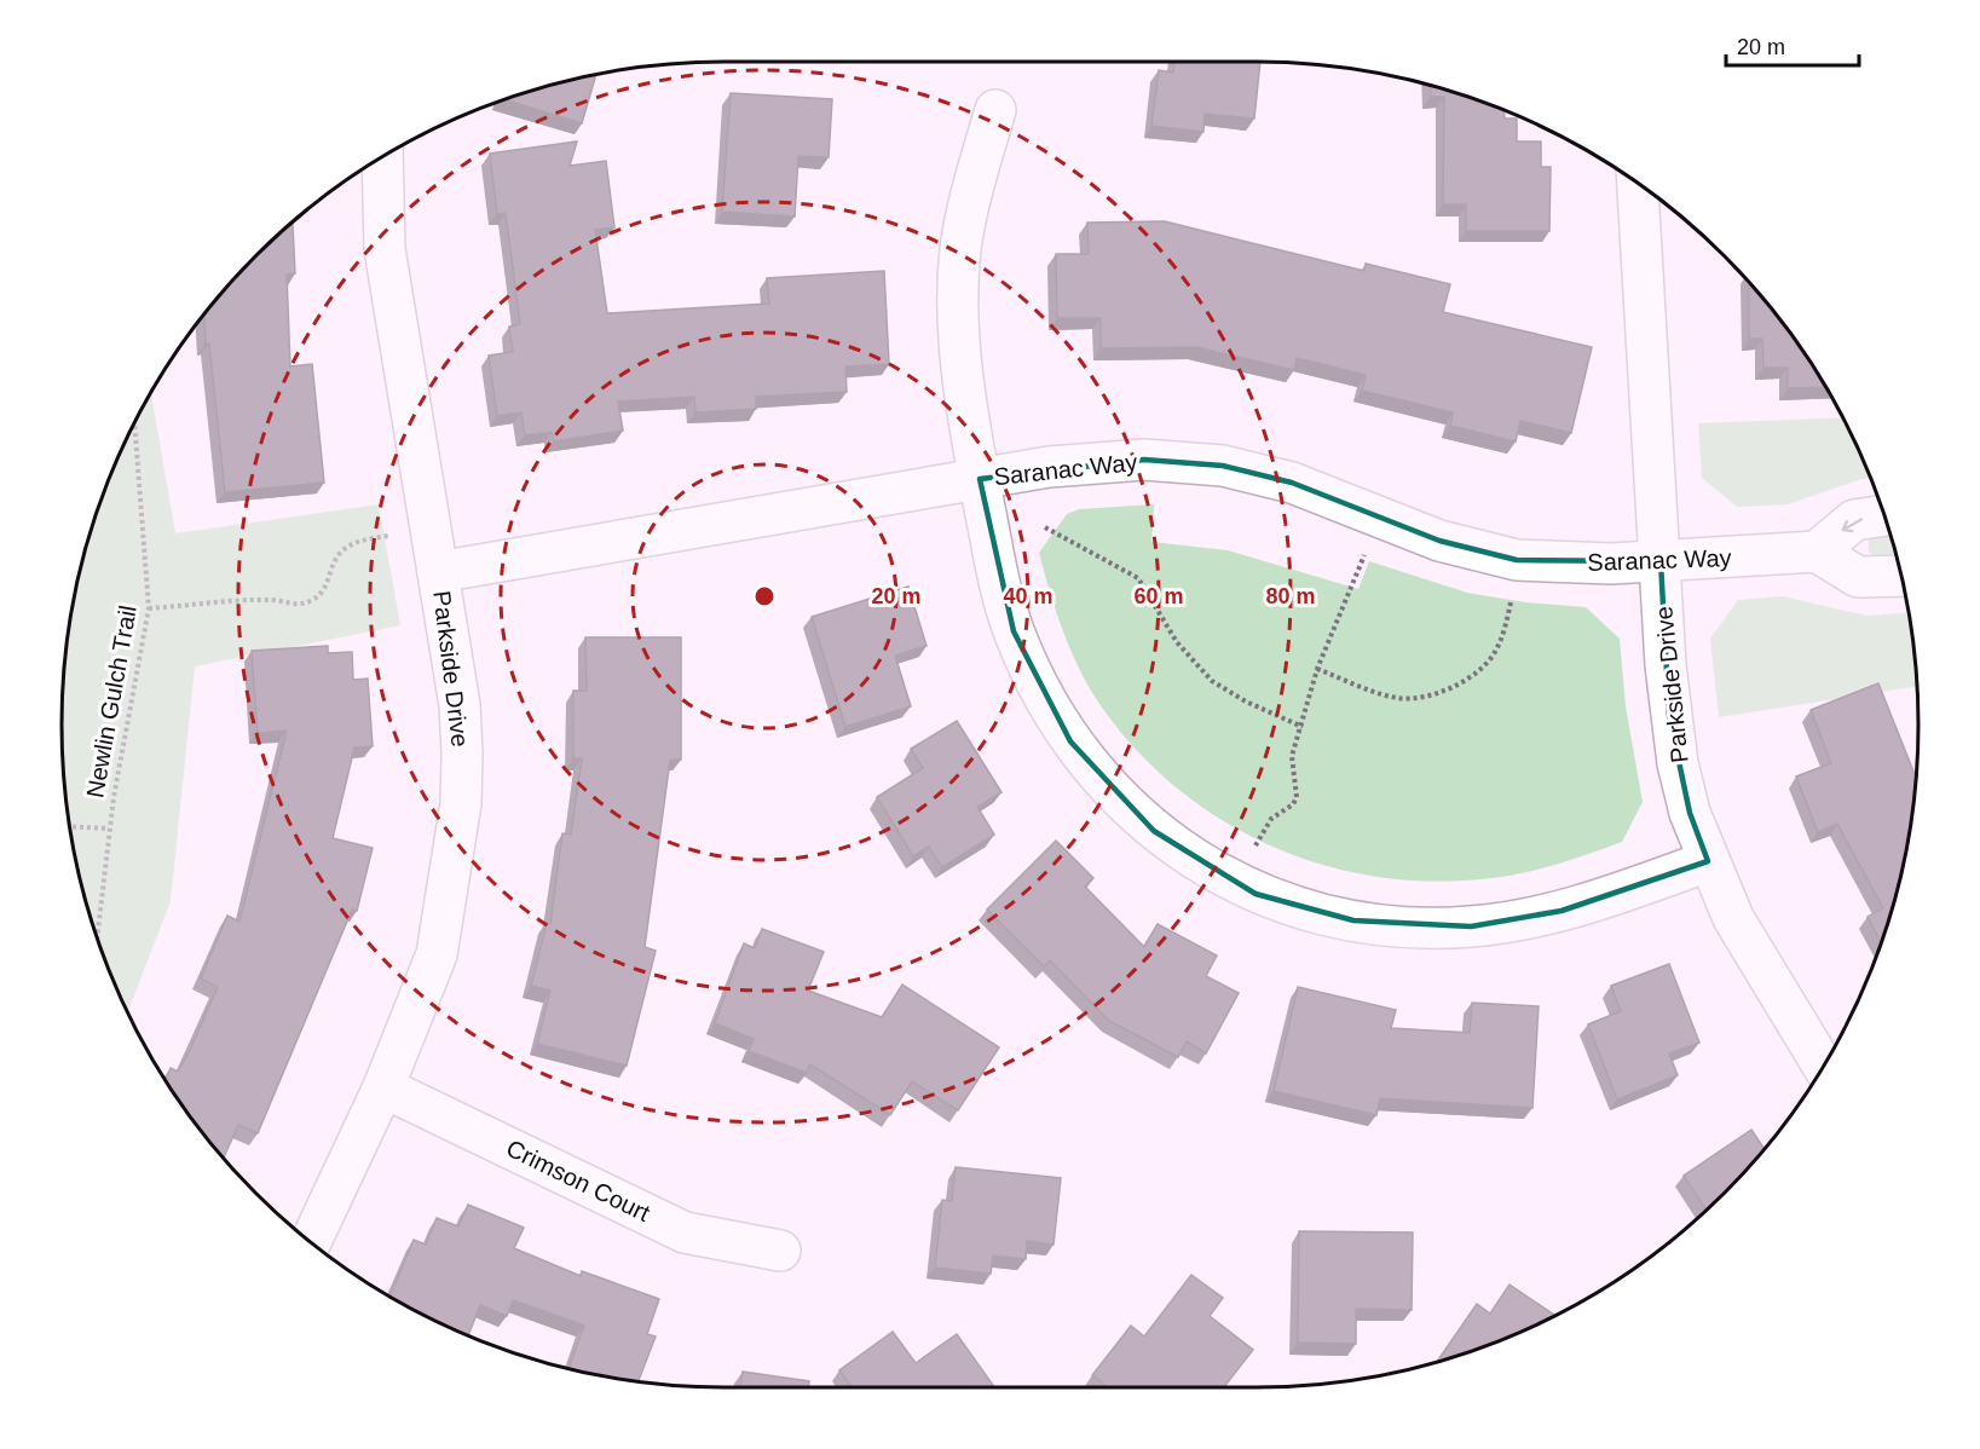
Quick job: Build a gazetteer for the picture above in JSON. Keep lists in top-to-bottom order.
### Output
{
  "streets": {
    "street": ["Saranac Way", "Parkside Drive", "Crimson Court"],
    "path": ["Newlin Gulch Trail"]
  },
  "crossings": [
    ["Saranac Way", "Parkside Drive"],
    ["Parkside Drive", "Crimson Court"]
  ],
  "scale_bar": "20 m",
  "rings": [
    "20 m",
    "40 m",
    "60 m",
    "80 m"
  ]
}
